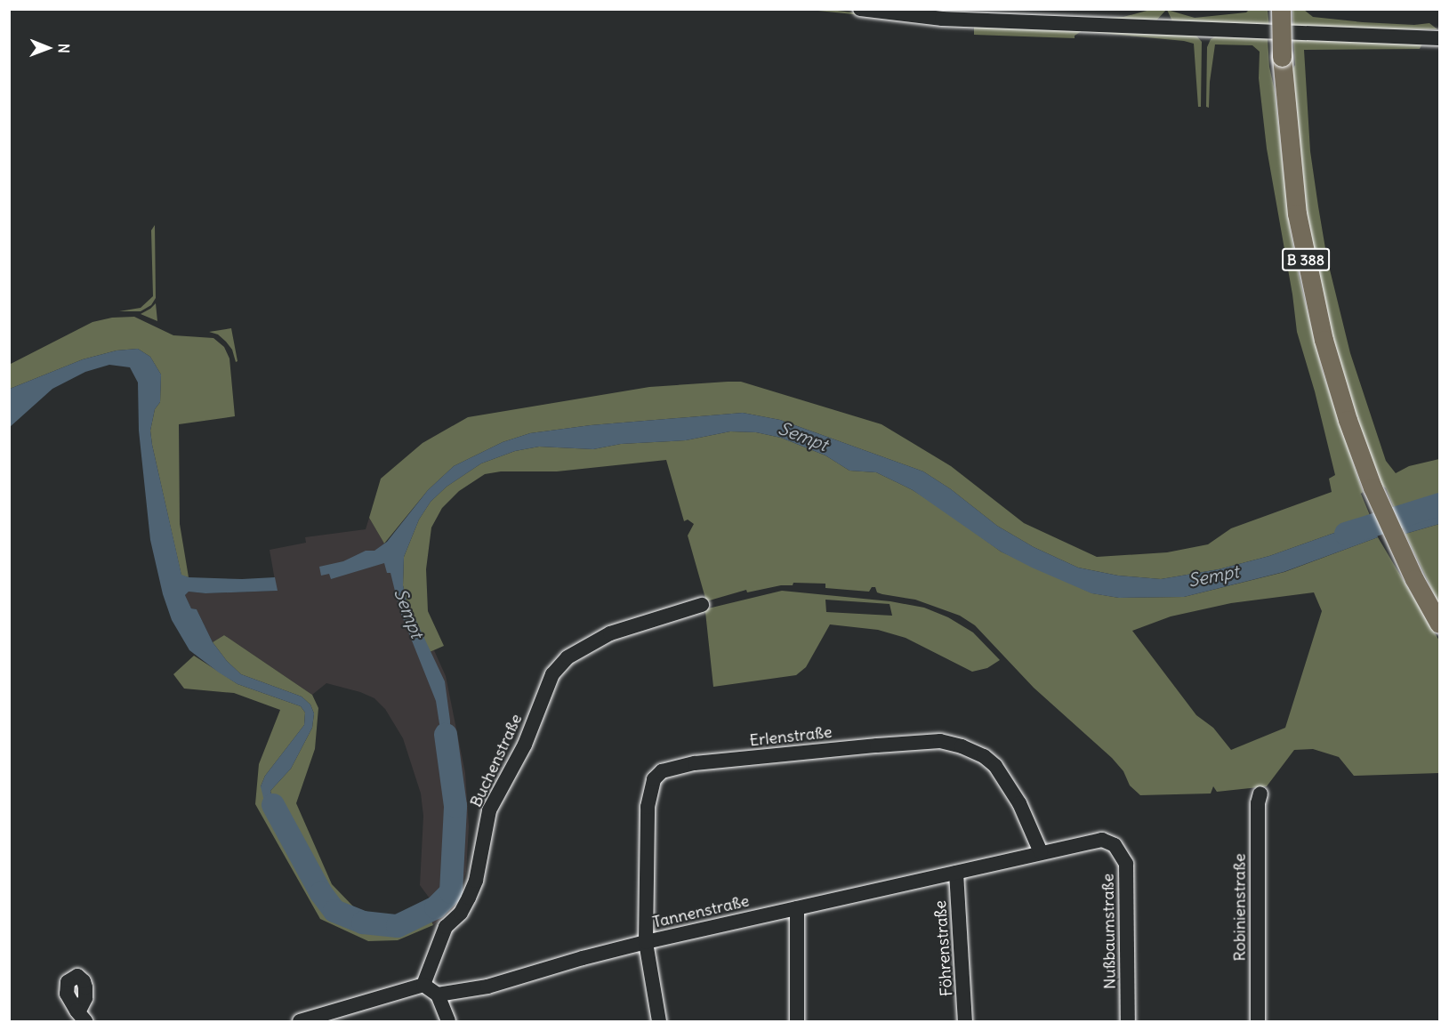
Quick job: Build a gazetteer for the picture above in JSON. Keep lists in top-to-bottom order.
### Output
{
  "streets": {
    "main road": ["B 388"],
    "street": [
      "Erlenstraße",
      "Buchenstraße",
      "Robinienstraße",
      "Tannenstraße",
      "Nußbaumstraße",
      "Föhrenstraße"
    ]
  },
  "crossings": [
    ["Erlenstraße", "Tannenstraße"],
    ["Tannenstraße", "Nußbaumstraße"],
    ["Tannenstraße", "Föhrenstraße"]
  ],
  "water": ["Sempt"],
  "north": "right"
}
